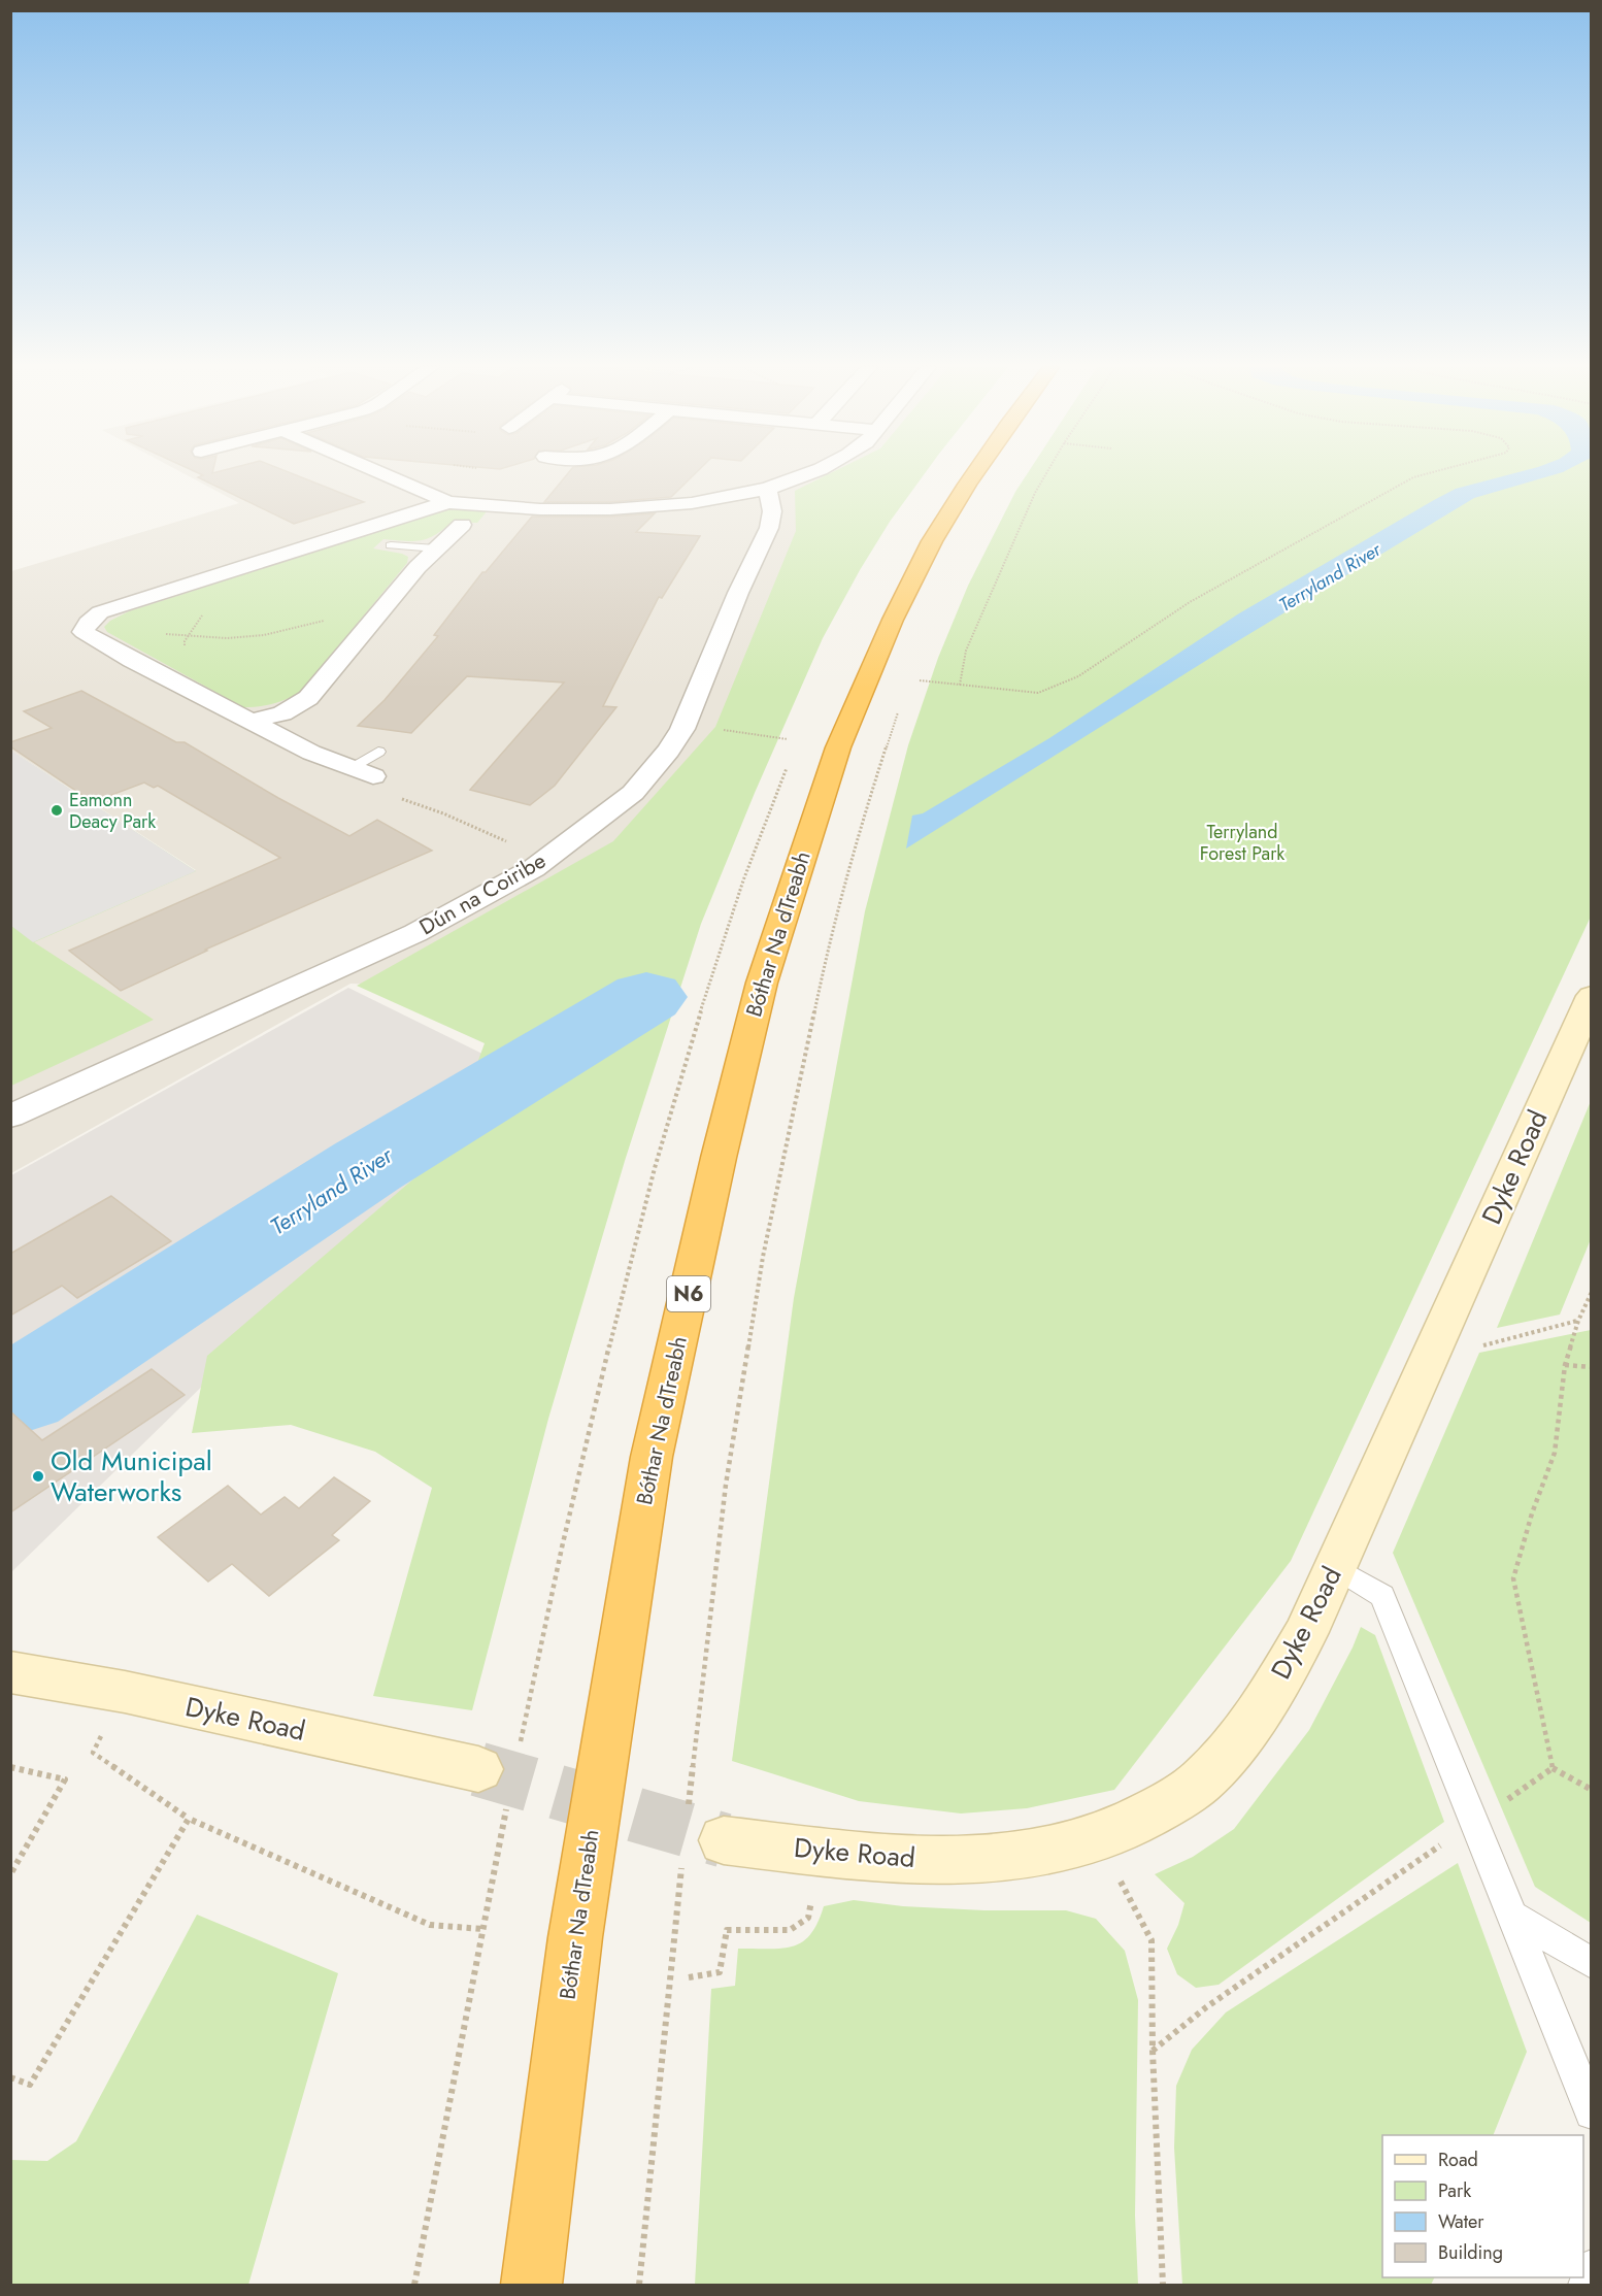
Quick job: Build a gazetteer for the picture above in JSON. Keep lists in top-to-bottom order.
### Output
{
  "streets": {
    "highway": ["Bóthar Na dTreabh", "N6"],
    "street": ["Dún na Coiribe", "Dyke Road"]
  },
  "water": ["Terryland River"],
  "parks": ["Terryland Forest Park"],
  "places": ["Eamonn Deacy Park", "Old Municipal Waterworks"],
  "legend": [
    "Road",
    "Park",
    "Water",
    "Building"
  ]
}
